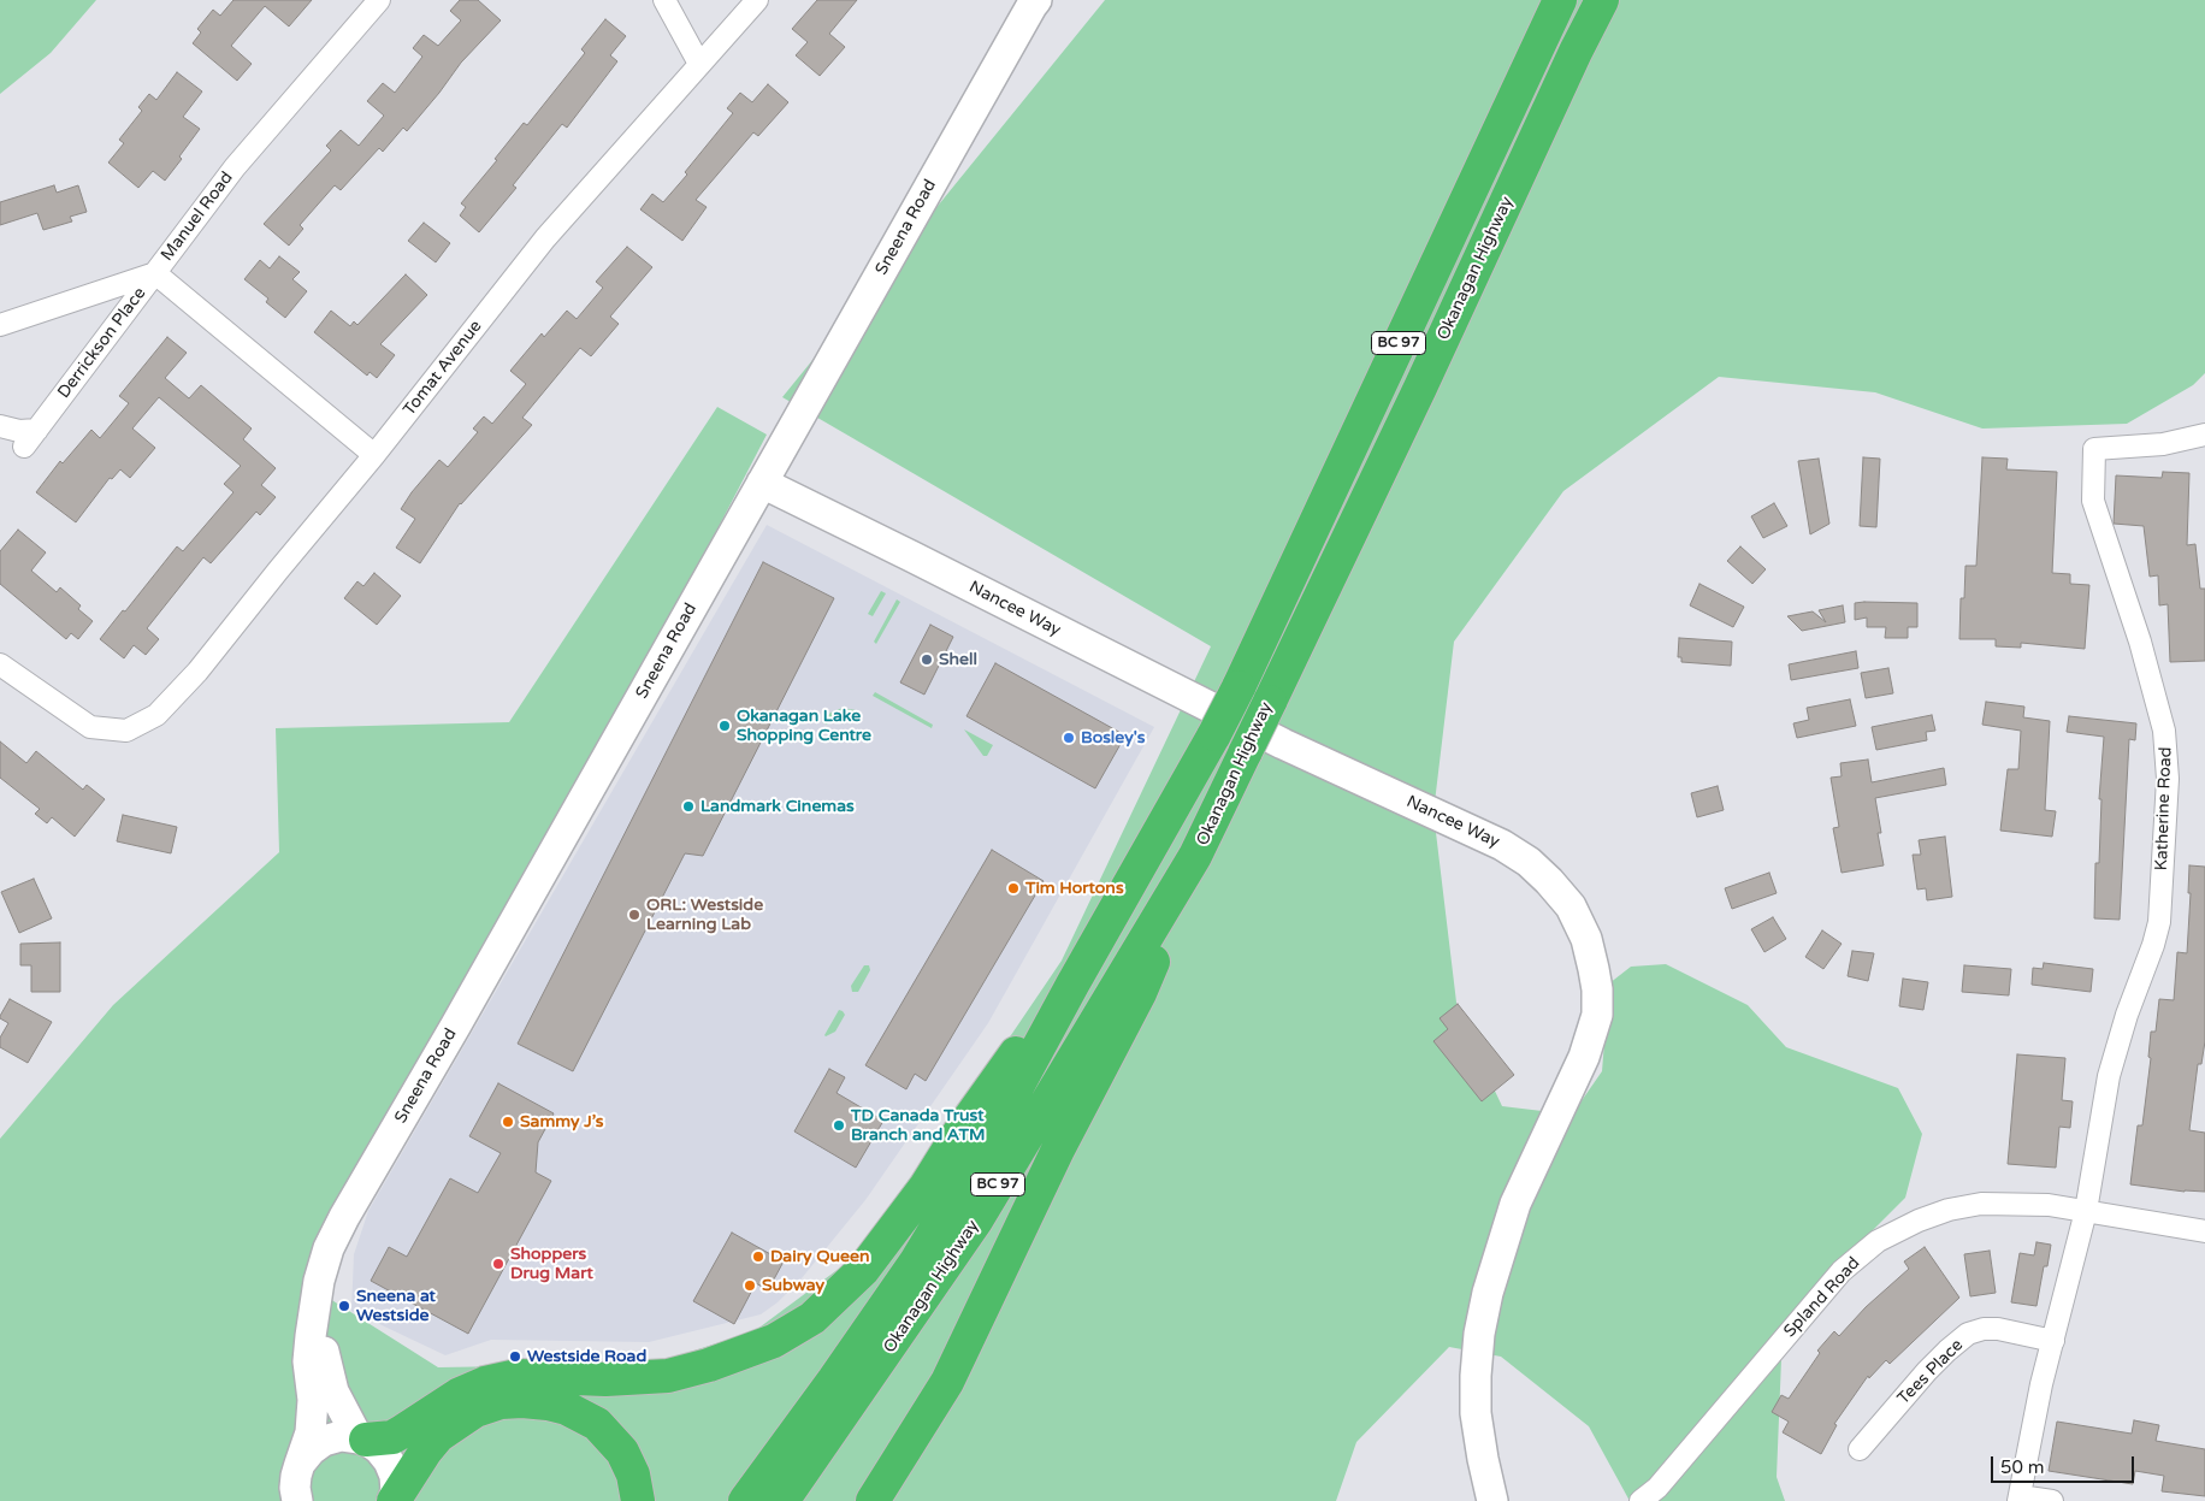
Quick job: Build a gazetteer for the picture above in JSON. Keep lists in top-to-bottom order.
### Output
{
  "streets": {
    "highway": ["Okanagan Highway", "BC 97"],
    "street": [
      "Manuel Road",
      "Sneena Road",
      "Derrickson Place",
      "Tomat Avenue",
      "Nancee Way",
      "Katherine Road",
      "Spland Road",
      "Tees Place"
    ]
  },
  "crossings": [
    ["Manuel Road", "Derrickson Place"],
    ["Manuel Road", "Tomat Avenue"],
    ["Sneena Road", "Nancee Way"],
    ["Katherine Road", "Spland Road"]
  ],
  "places": [
    "Shell",
    "Okanagan Lake Shopping Centre",
    "Bosley's",
    "Landmark Cinemas",
    "Tim Hortons",
    "ORL: Westside Learning Lab",
    "Sammy J’s",
    "TD Canada Trust Branch and ATM",
    "Dairy Queen",
    "Shoppers Drug Mart",
    "Subway",
    "Sneena at Westside",
    "Westside Road"
  ],
  "scale_bar": "50 m"
}
